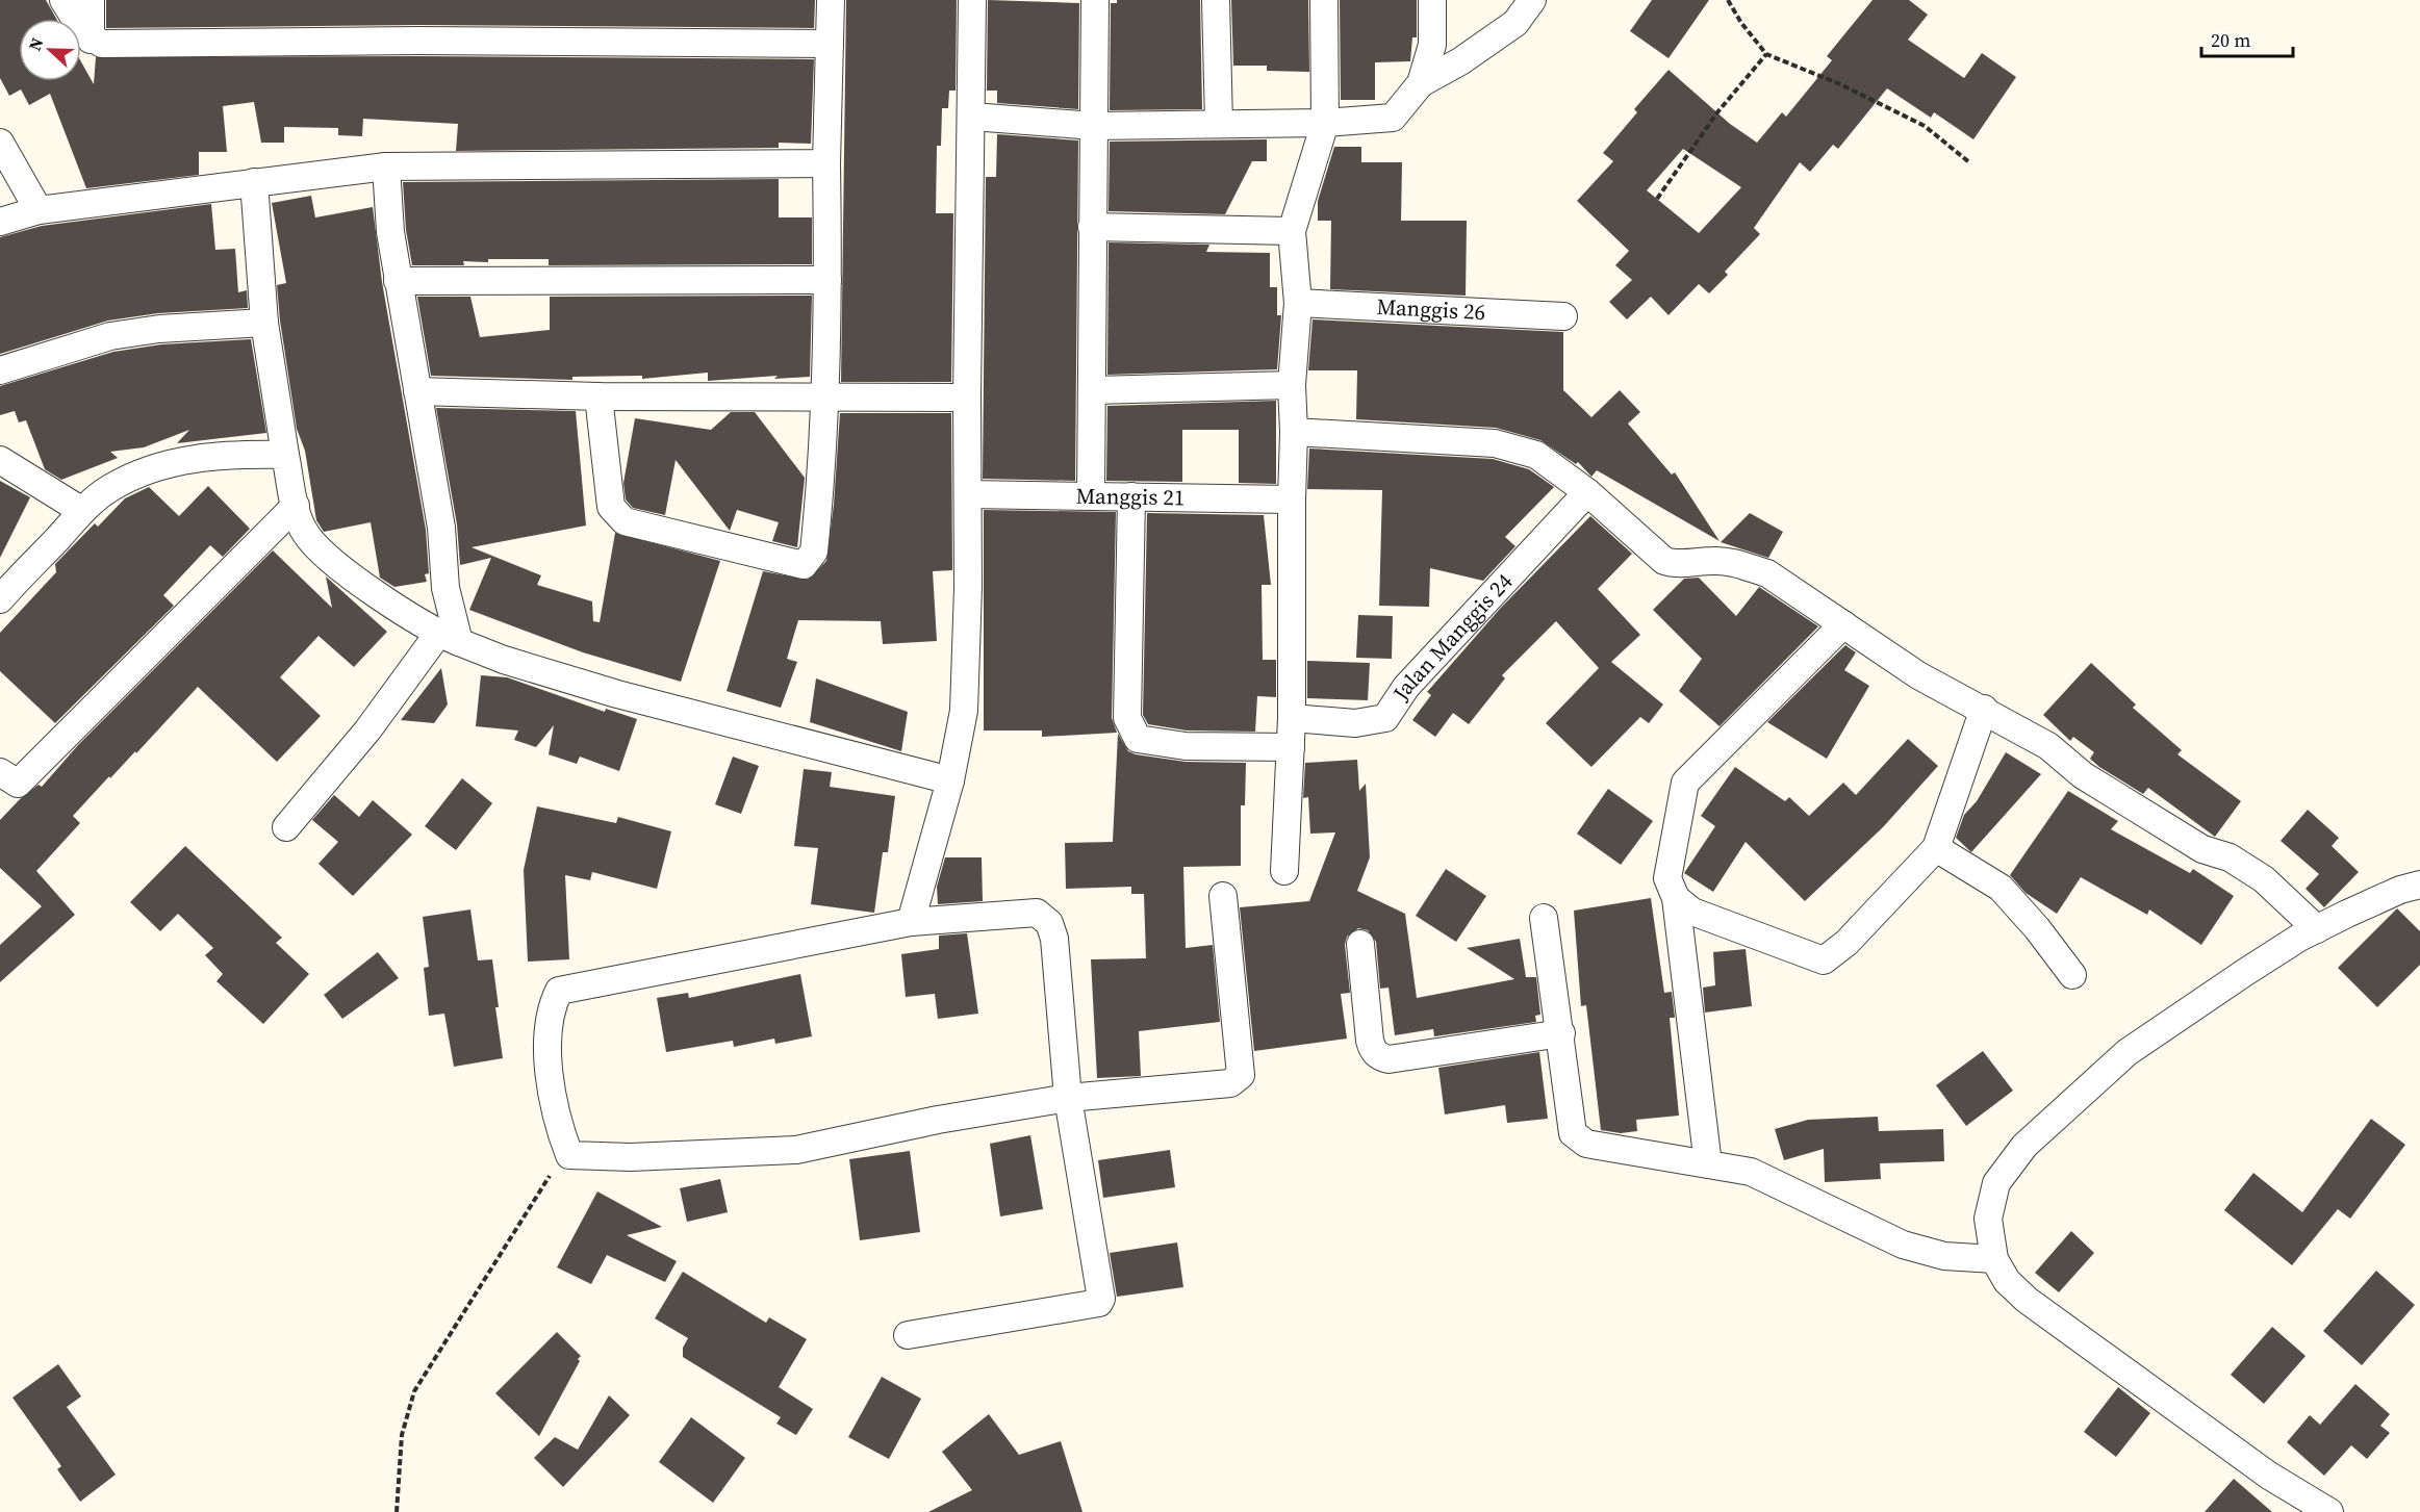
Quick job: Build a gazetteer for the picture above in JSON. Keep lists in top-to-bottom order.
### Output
{
  "streets": {
    "street": ["Manggis 26", "Manggis 21", "Jalan Manggis 24"]
  },
  "scale_bar": "20 m",
  "north": "left"
}
